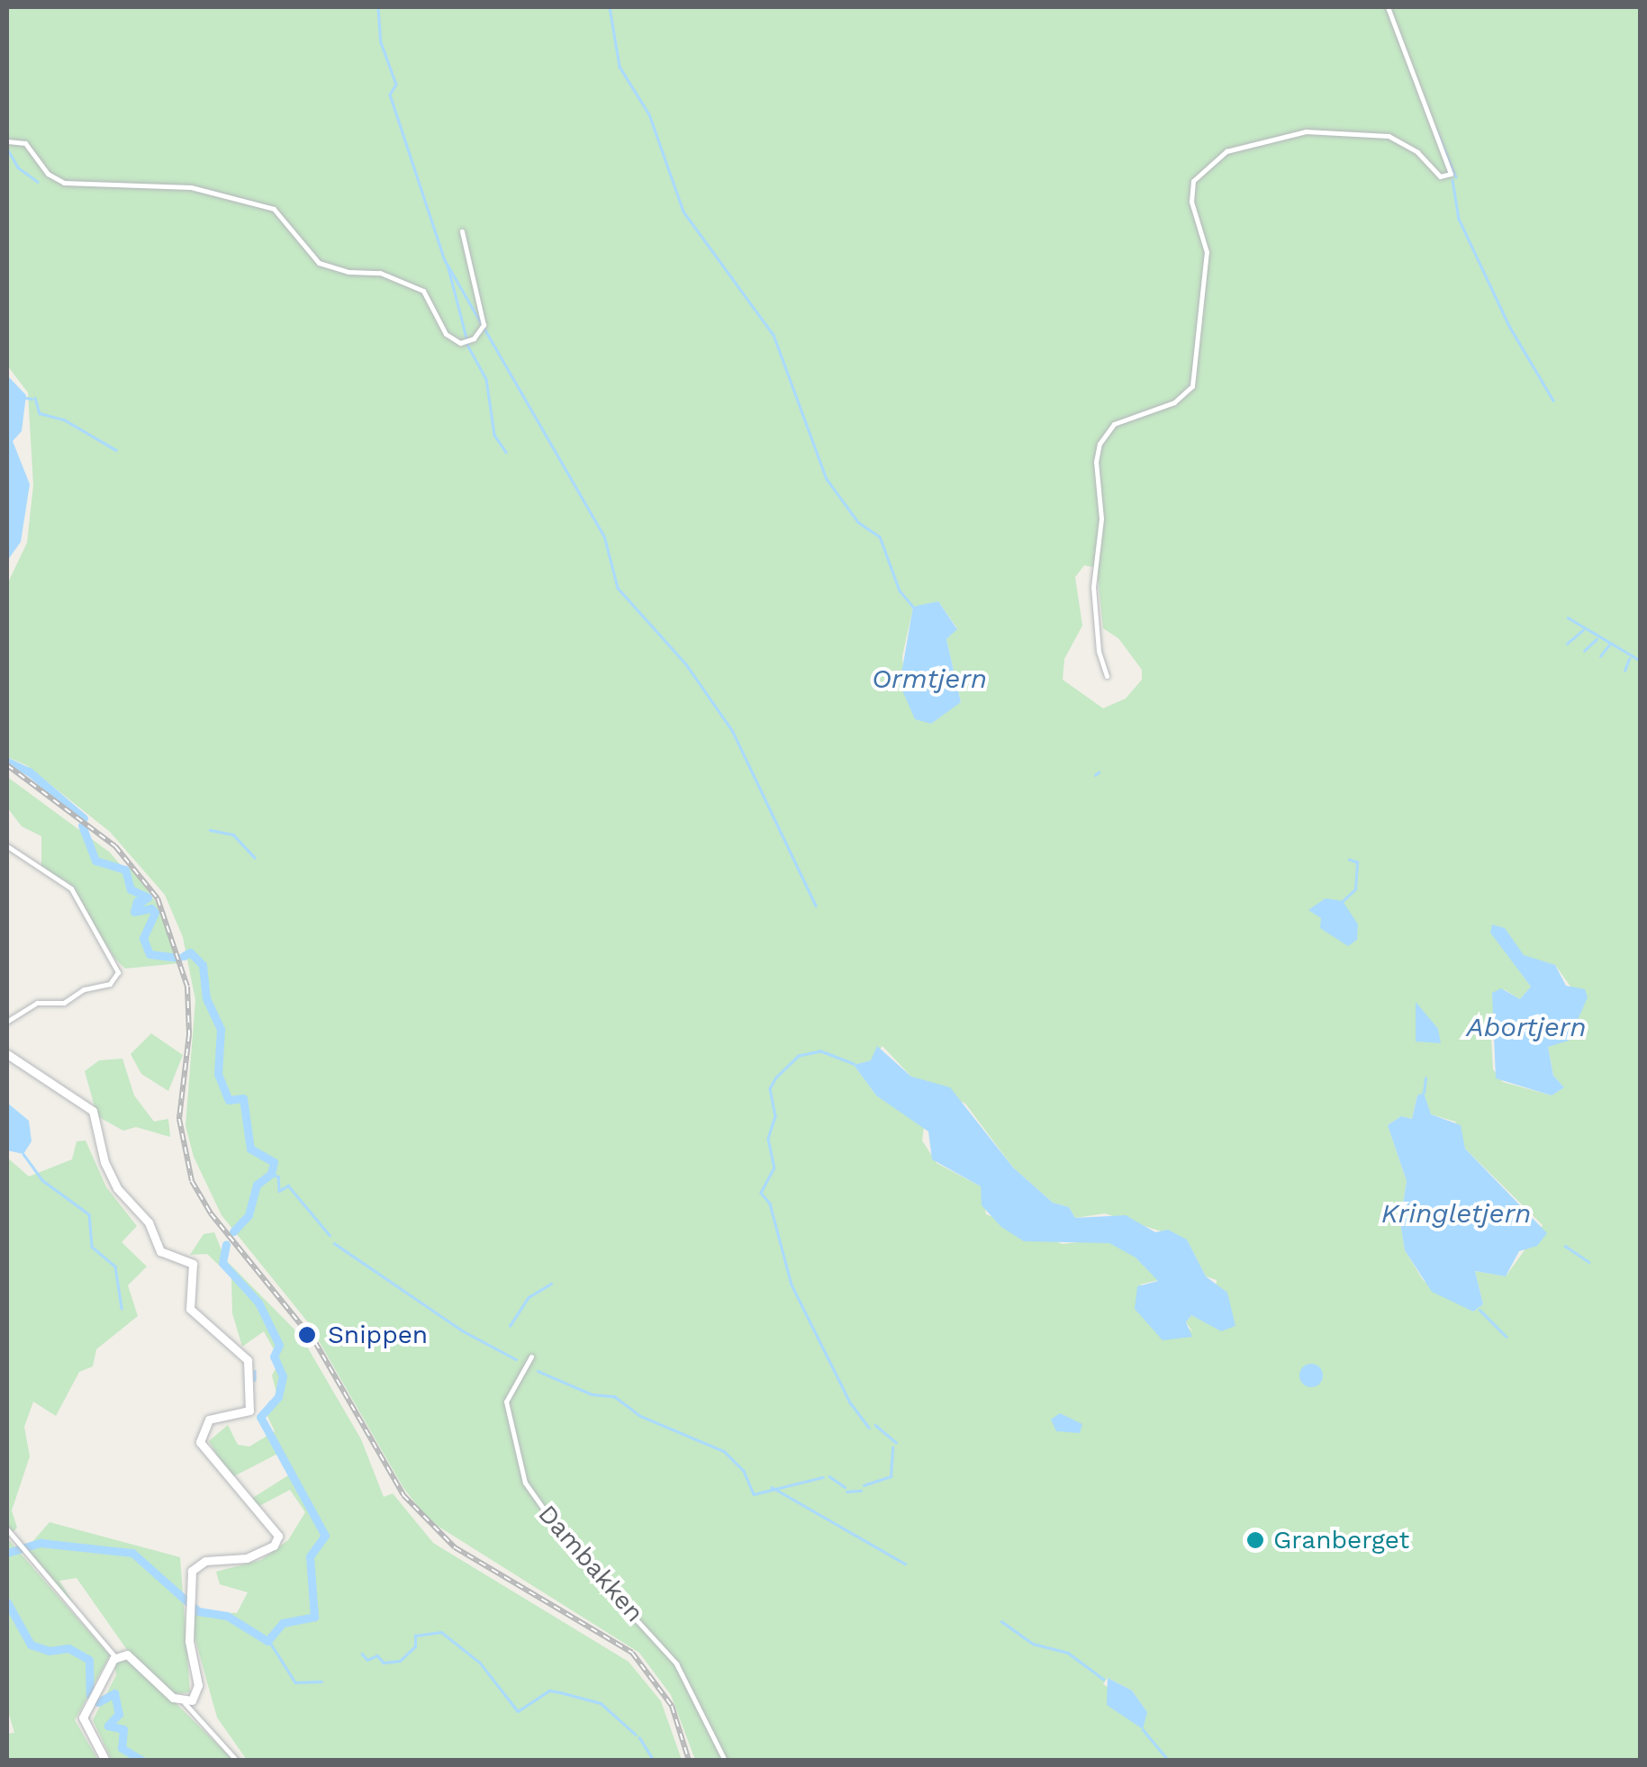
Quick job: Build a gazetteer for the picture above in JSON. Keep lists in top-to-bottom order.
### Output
{
  "streets": {
    "street": ["Dambakken"]
  },
  "water": ["Ormtjern", "Abortjern", "Kringletjern"],
  "places": ["Snippen", "Granberget"]
}
